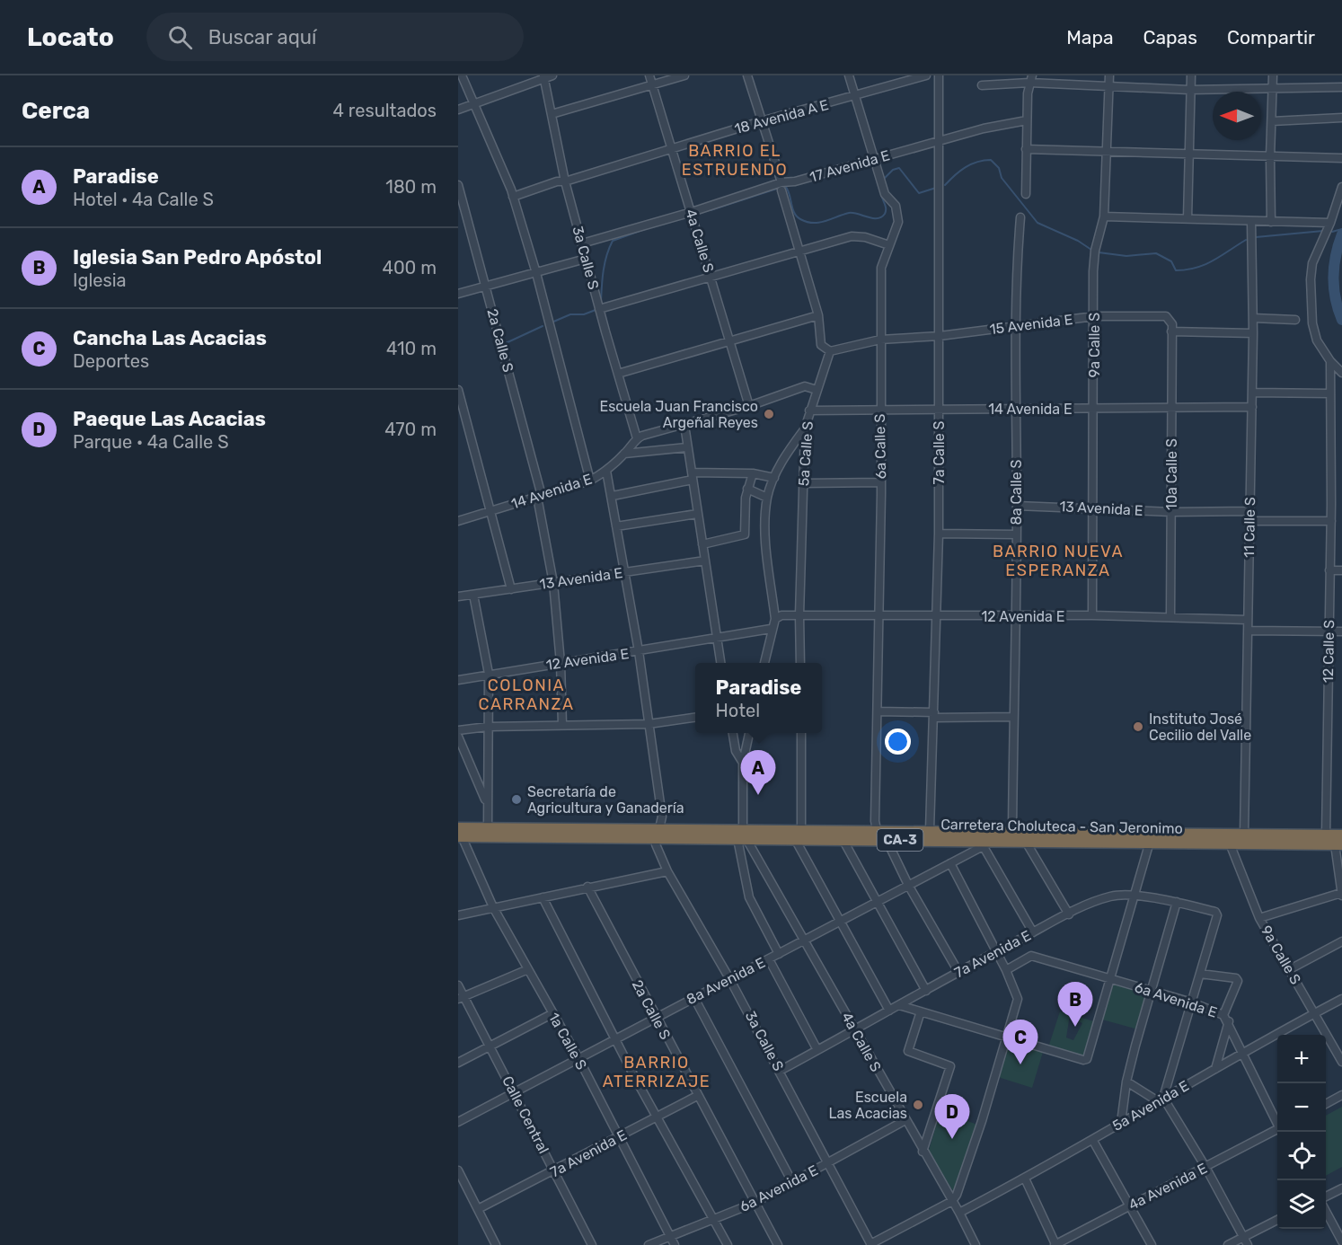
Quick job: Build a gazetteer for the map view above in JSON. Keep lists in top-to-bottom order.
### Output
{
  "streets": {
    "highway": ["Carretera Choluteca - San Jeronimo", "CA-3"],
    "street": [
      "18 Avenida A E",
      "17 Avenida E",
      "4a Calle S",
      "3a Calle S",
      "15 Avenida E",
      "2a Calle S",
      "9a Calle S",
      "14 Avenida E",
      "6a Calle S",
      "7a Calle S",
      "5a Calle S",
      "10a Calle S",
      "8a Calle S",
      "13 Avenida E",
      "11 Calle S",
      "12 Avenida E",
      "12 Calle S",
      "7a Avenida E",
      "8a Avenida E",
      "6a Avenida E",
      "1a Calle S",
      "5a Avenida E",
      "Calle Central",
      "4a Avenida E"
    ]
  },
  "crossings": [
    ["18 Avenida A E", "4a Calle S"],
    ["18 Avenida A E", "3a Calle S"],
    ["18 Avenida A E", "6a Calle S"],
    ["17 Avenida E", "4a Calle S"],
    ["17 Avenida E", "3a Calle S"],
    ["17 Avenida E", "6a Calle S"],
    ["17 Avenida E", "7a Calle S"],
    ["4a Calle S", "Carretera Choluteca - San Jeronimo"],
    ["4a Calle S", "7a Avenida E"],
    ["4a Calle S", "8a Avenida E"],
    ["4a Calle S", "6a Avenida E"],
    ["4a Calle S", "5a Avenida E"],
    ["3a Calle S", "14 Avenida E"],
    ["3a Calle S", "13 Avenida E"],
    ["3a Calle S", "12 Avenida E"],
    ["3a Calle S", "Carretera Choluteca - San Jeronimo"],
    ["3a Calle S", "7a Avenida E"],
    ["3a Calle S", "8a Avenida E"],
    ["3a Calle S", "6a Avenida E"],
    ["15 Avenida E", "9a Calle S"],
    ["15 Avenida E", "6a Calle S"],
    ["15 Avenida E", "7a Calle S"],
    ["15 Avenida E", "5a Calle S"],
    ["15 Avenida E", "10a Calle S"],
    ["15 Avenida E", "8a Calle S"],
    ["2a Calle S", "14 Avenida E"],
    ["2a Calle S", "13 Avenida E"],
    ["2a Calle S", "12 Avenida E"],
    ["2a Calle S", "7a Avenida E"],
    ["2a Calle S", "8a Avenida E"],
    ["2a Calle S", "6a Avenida E"],
    ["9a Calle S", "14 Avenida E"],
    ["9a Calle S", "13 Avenida E"],
    ["9a Calle S", "12 Avenida E"],
    ["9a Calle S", "Carretera Choluteca - San Jeronimo"],
    ["9a Calle S", "5a Avenida E"],
    ["14 Avenida E", "6a Calle S"],
    ["14 Avenida E", "7a Calle S"],
    ["14 Avenida E", "5a Calle S"],
    ["14 Avenida E", "10a Calle S"],
    ["14 Avenida E", "8a Calle S"],
    ["14 Avenida E", "11 Calle S"],
    ["6a Calle S", "12 Avenida E"],
    ["6a Calle S", "Carretera Choluteca - San Jeronimo"],
    ["7a Calle S", "12 Avenida E"],
    ["7a Calle S", "Carretera Choluteca - San Jeronimo"],
    ["5a Calle S", "12 Avenida E"],
    ["10a Calle S", "13 Avenida E"],
    ["10a Calle S", "12 Avenida E"],
    ["8a Calle S", "13 Avenida E"],
    ["8a Calle S", "12 Avenida E"],
    ["8a Calle S", "Carretera Choluteca - San Jeronimo"],
    ["13 Avenida E", "11 Calle S"],
    ["11 Calle S", "12 Avenida E"],
    ["11 Calle S", "Carretera Choluteca - San Jeronimo"],
    ["12 Calle S", "Carretera Choluteca - San Jeronimo"],
    ["Carretera Choluteca - San Jeronimo", "8a Avenida E"],
    ["Carretera Choluteca - San Jeronimo", "1a Calle S"],
    ["7a Avenida E", "1a Calle S"],
    ["7a Avenida E", "Calle Central"],
    ["8a Avenida E", "1a Calle S"],
    ["8a Avenida E", "Calle Central"],
    ["6a Avenida E", "1a Calle S"]
  ],
  "districts": [
    "BARRIO EL ESTRUENDO",
    "BARRIO NUEVA ESPERANZA",
    "COLONIA CARRANZA",
    "BARRIO ATERRIZAJE"
  ],
  "places": [
    "Escuela Juan Francisco Argeñal Reyes",
    "Instituto José Cecilio del Valle",
    "Secretaría de Agricultura y Ganadería",
    "Escuela Las Acacias"
  ],
  "north": "left",
  "page": {
    "header": "Locato",
    "search": "Buscar aquí",
    "nav": ["Mapa", "Capas", "Compartir"],
    "heading": ["Cerca", "4 resultados"],
    "list": [
      {
        "mark": "A",
        "name": "Paradise",
        "note": "Hotel · 4a Calle S",
        "value": "180 m"
      },
      {
        "mark": "B",
        "name": "Iglesia San Pedro Apóstol",
        "note": "Iglesia",
        "value": "400 m"
      },
      {
        "mark": "C",
        "name": "Cancha Las Acacias",
        "note": "Deportes",
        "value": "410 m"
      },
      {
        "mark": "D",
        "name": "Paeque Las Acacias",
        "note": "Parque · 4a Calle S",
        "value": "470 m"
      }
    ],
    "popup": ["Paradise", "Hotel"],
    "pins": [
      "A",
      "B",
      "C",
      "D"
    ],
    "map_buttons": ["+", "−"]
  }
}
